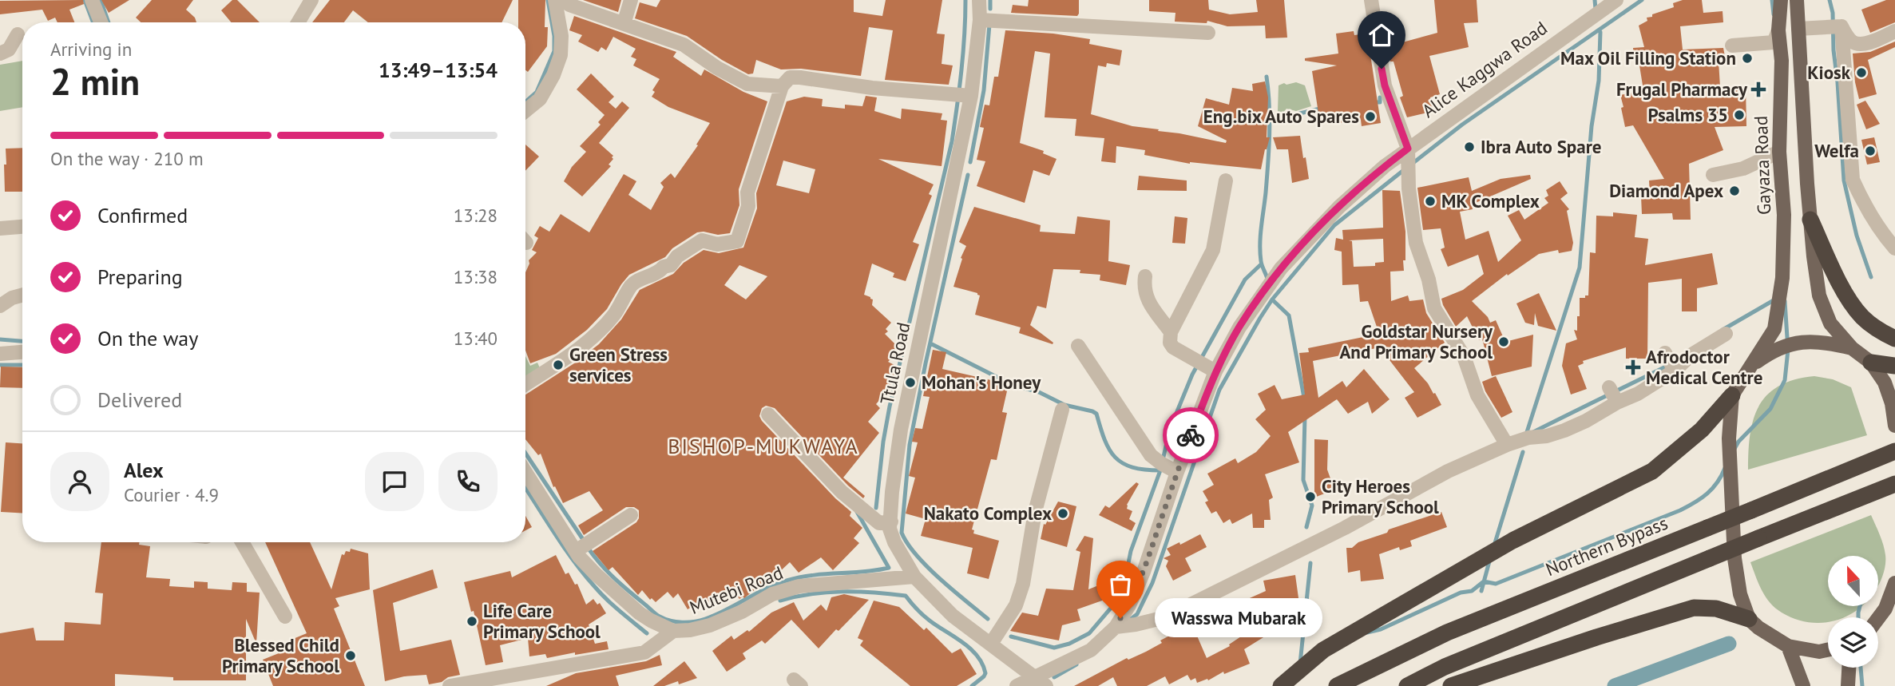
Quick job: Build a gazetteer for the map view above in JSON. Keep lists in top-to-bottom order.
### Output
{
  "streets": {
    "highway": ["Northern Bypass"],
    "main road": ["Gayaza Road"],
    "street": ["Alice Kaggwa Road", "Ttula Road", "Mutebi Road"]
  },
  "crossings": [
    ["Alice Kaggwa Road", "Ttula Road"],
    ["Ttula Road", "Mutebi Road"]
  ],
  "districts": ["BISHOP-MUKWAYA"],
  "places": {
    "other": [
      "Max Oil Filling Station",
      "Kiosk",
      "Psalms 35",
      "Eng.bix Auto Spares",
      "Ibra Auto Spare",
      "Welfa",
      "Diamond Apex",
      "MK Complex",
      "Goldstar Nursery And Primary School",
      "Green Stress services",
      "Mohan's Honey",
      "City Heroes Primary School",
      "Nakato Complex",
      "Wasswa Mubarak",
      "Life Care Primary School",
      "Blessed Child Primary School"
    ],
    "health": ["Frugal Pharmacy", "Afrodoctor Medical Centre"]
  },
  "north": "top",
  "page": {
    "heading": ["2 min", "Arriving in", "13:49–13:54"],
    "panel": ["Alex", "Courier · 4.9"],
    "bar": "On the way · 210 m",
    "list": [
      ["Confirmed", "13:28"],
      ["Preparing", "13:38"],
      ["On the way", "13:40"],
      "Delivered"
    ],
    "bubble": "Wasswa Mubarak"
  }
}
